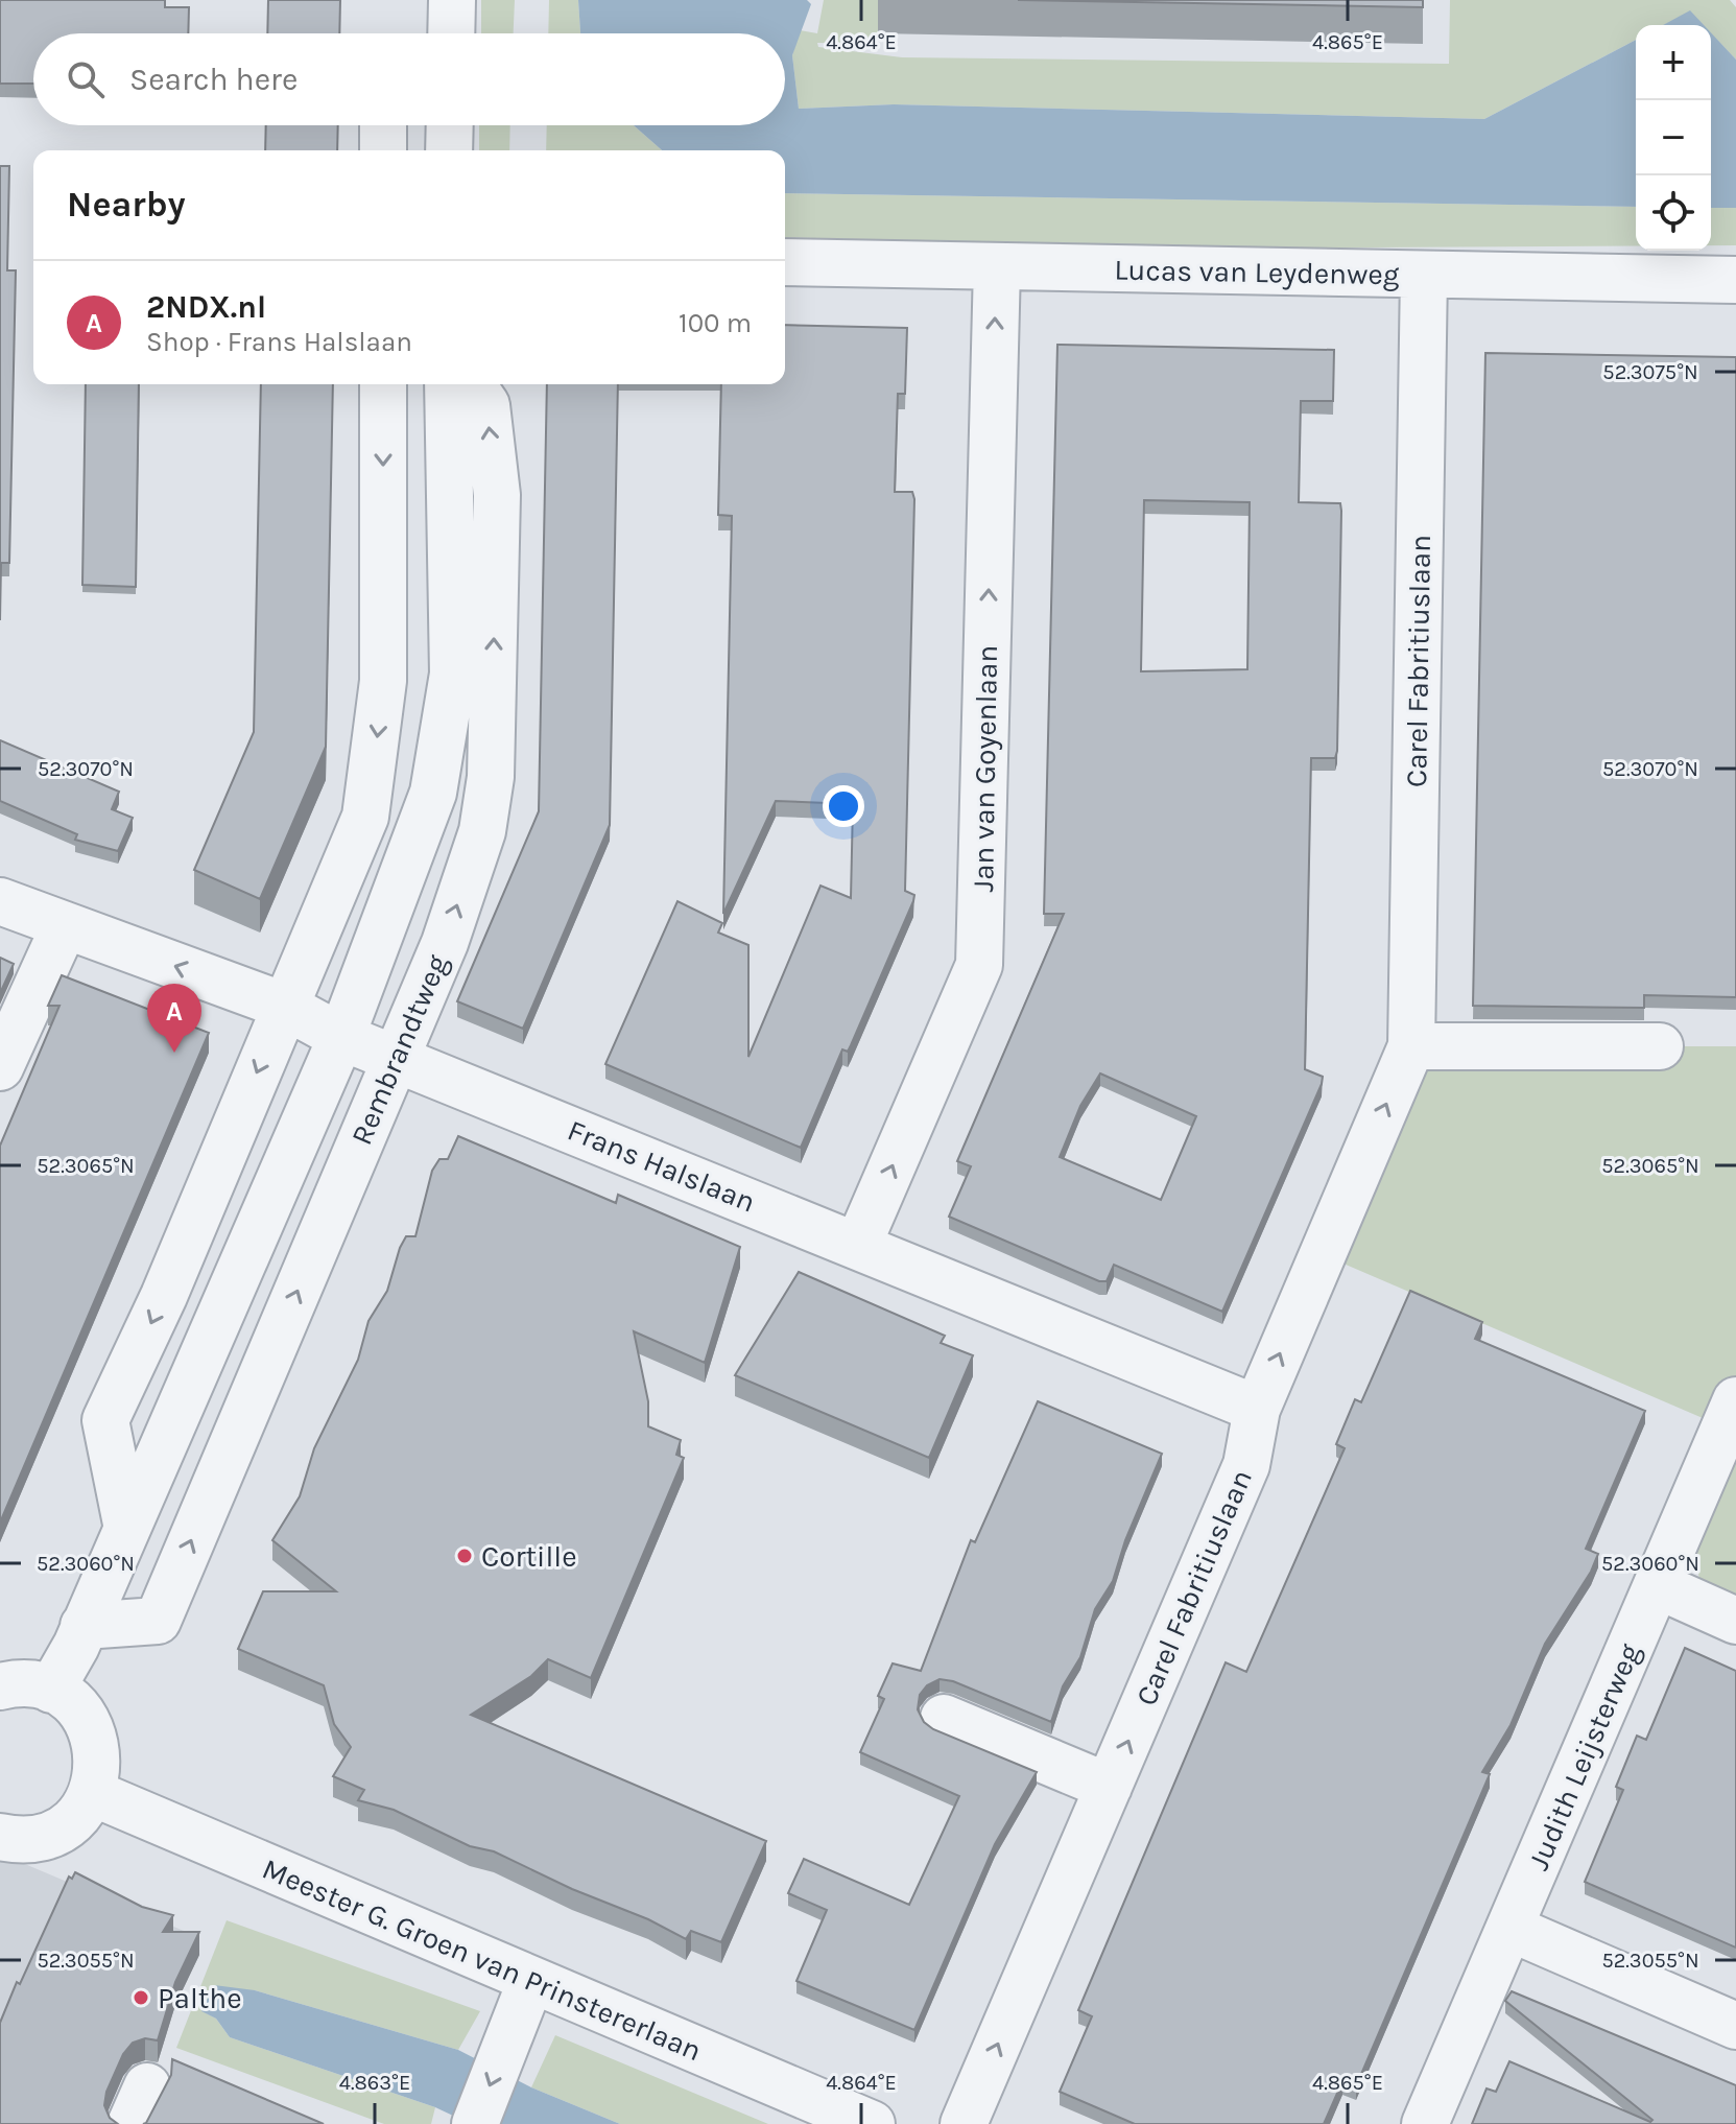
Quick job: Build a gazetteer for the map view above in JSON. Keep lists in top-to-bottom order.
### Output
{
  "streets": {
    "street": [
      "Lucas van Leydenweg",
      "Carel Fabritiuslaan",
      "Jan van Goyenlaan",
      "Rembrandtweg",
      "Frans Halslaan",
      "Judith Leijsterweg",
      "Meester G. Groen van Prinstererlaan"
    ]
  },
  "crossings": [
    ["Lucas van Leydenweg", "Carel Fabritiuslaan"],
    ["Lucas van Leydenweg", "Jan van Goyenlaan"],
    ["Carel Fabritiuslaan", "Frans Halslaan"],
    ["Jan van Goyenlaan", "Frans Halslaan"],
    ["Rembrandtweg", "Frans Halslaan"]
  ],
  "one_way": ["Carel Fabritiuslaan", "Jan van Goyenlaan"],
  "places": ["Cortille", "Palthe"],
  "page": {
    "map_buttons": ["+", "−"],
    "search": "Search here",
    "heading": "Nearby",
    "list": [
      {
        "mark": "A",
        "name": "2NDX.nl",
        "note": "Shop · Frans Halslaan",
        "value": "100 m"
      }
    ],
    "pins": "A"
  },
  "coordinates": [
    "4.864°E",
    "4.865°E",
    "52.3075°N",
    "52.3070°N",
    "52.3065°N",
    "52.3060°N",
    "52.3055°N",
    "4.863°E"
  ]
}
